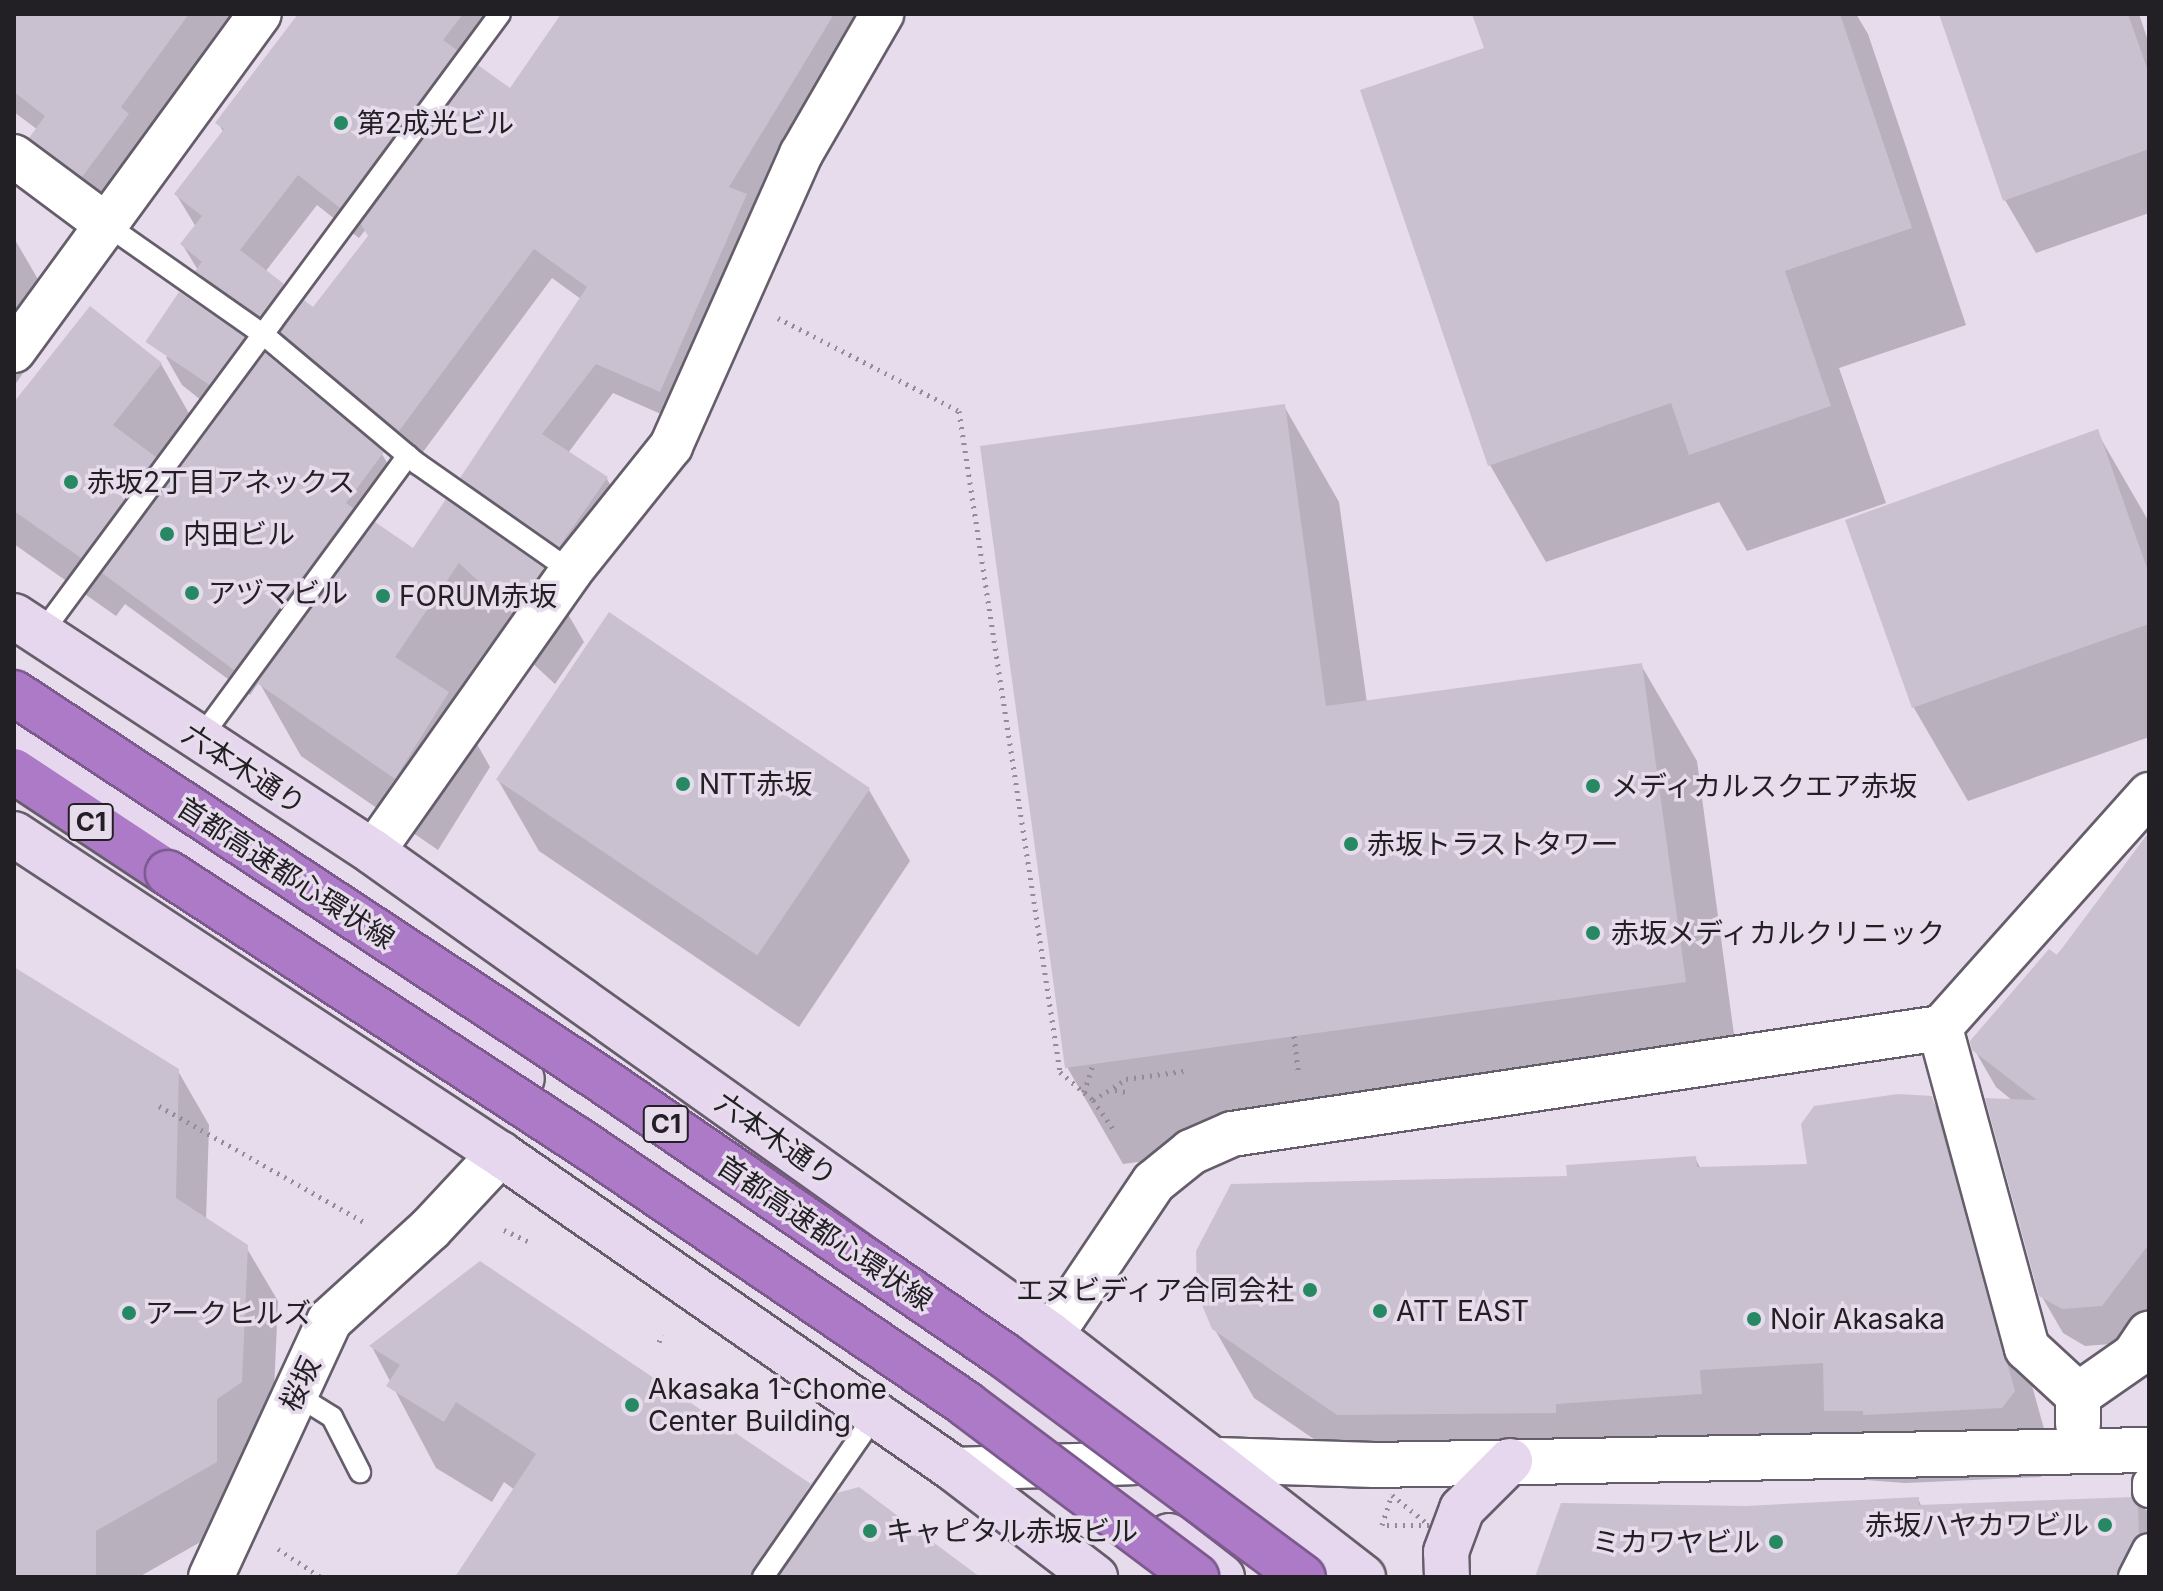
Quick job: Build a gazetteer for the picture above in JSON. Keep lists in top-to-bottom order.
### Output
{
  "streets": {
    "highway": ["C1", "首都高速都心環状線"],
    "main road": ["六本木通り"],
    "street": ["桜坂"]
  },
  "places": [
    "第2成光ビル",
    "赤坂2丁目アネックス",
    "内田ビル",
    "アヅマビル",
    "FORUM赤坂",
    "NTT赤坂",
    "メディカルスクエア赤坂",
    "赤坂トラストタワー",
    "赤坂メディカルクリニック",
    "エヌビディア合同会社",
    "ATT EAST",
    "アークヒルズ",
    "Noir Akasaka",
    "Akasaka 1-Chome Center Building",
    "赤坂ハヤカワビル",
    "キャピタル赤坂ビル",
    "ミカワヤビル"
  ]
}
